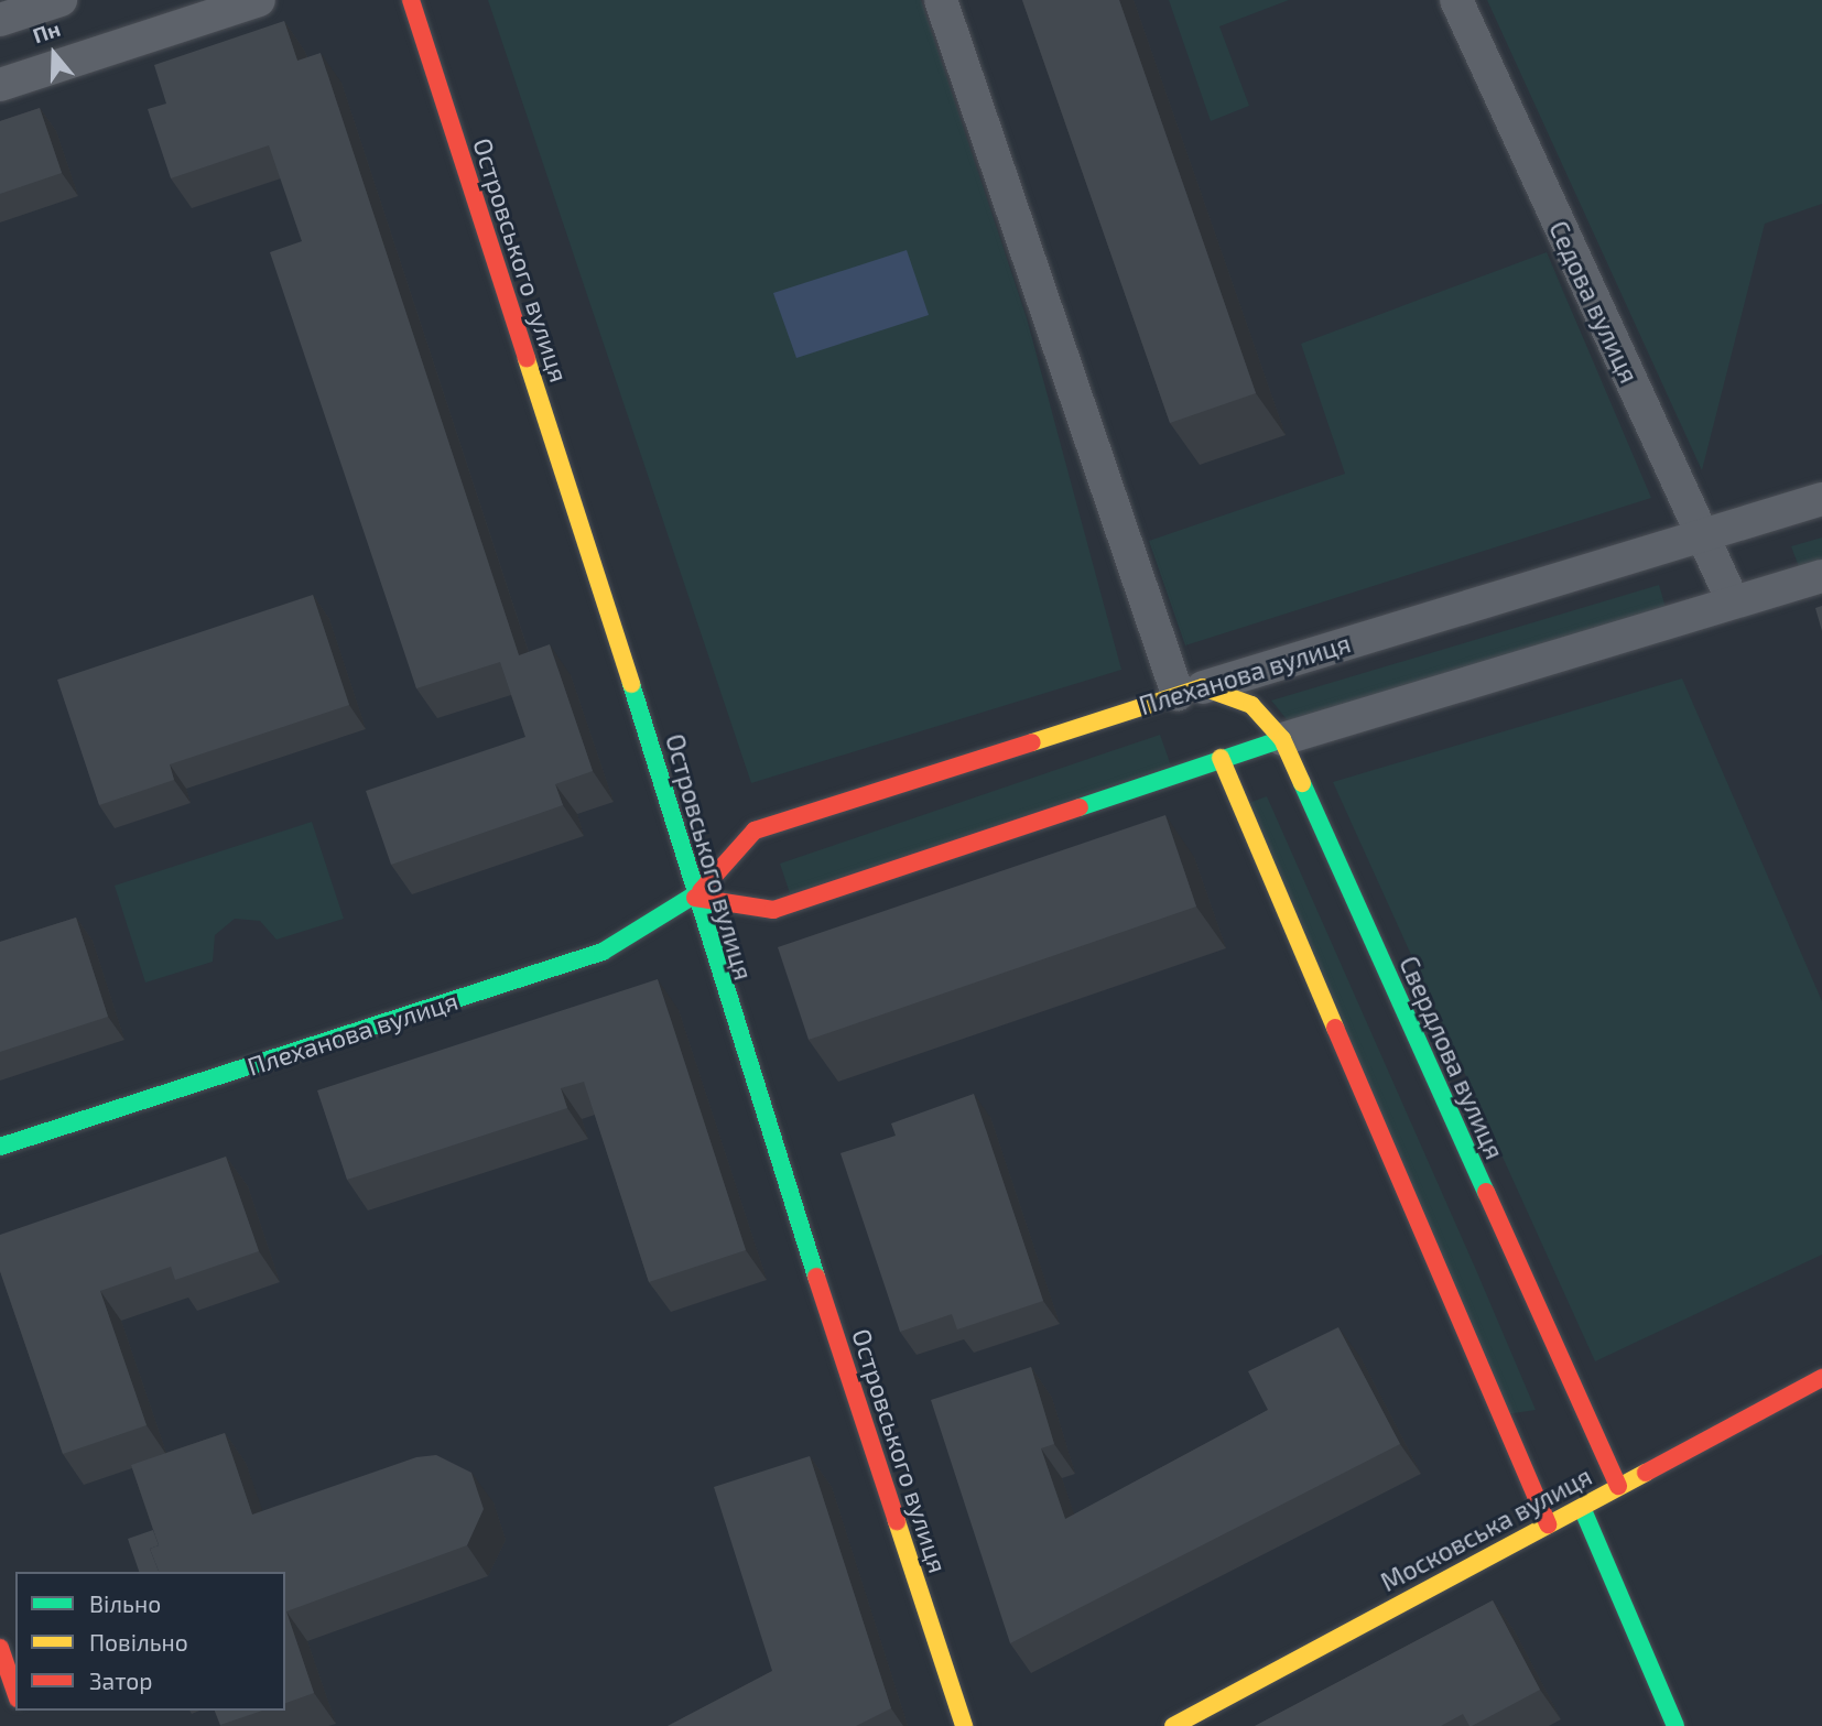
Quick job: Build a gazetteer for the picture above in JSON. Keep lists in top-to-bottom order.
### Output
{
  "streets": {
    "street": [
      "Островського вулиця",
      "Седова вулиця",
      "Плеханова вулиця",
      "Свердлова вулиця",
      "Московська вулиця"
    ]
  },
  "crossings": [
    ["Островського вулиця", "Плеханова вулиця"],
    ["Седова вулиця", "Плеханова вулиця"],
    ["Плеханова вулиця", "Свердлова вулиця"],
    ["Свердлова вулиця", "Московська вулиця"]
  ],
  "legend": ["Вільно", "Повільно", "Затор"],
  "north": "top"
}
